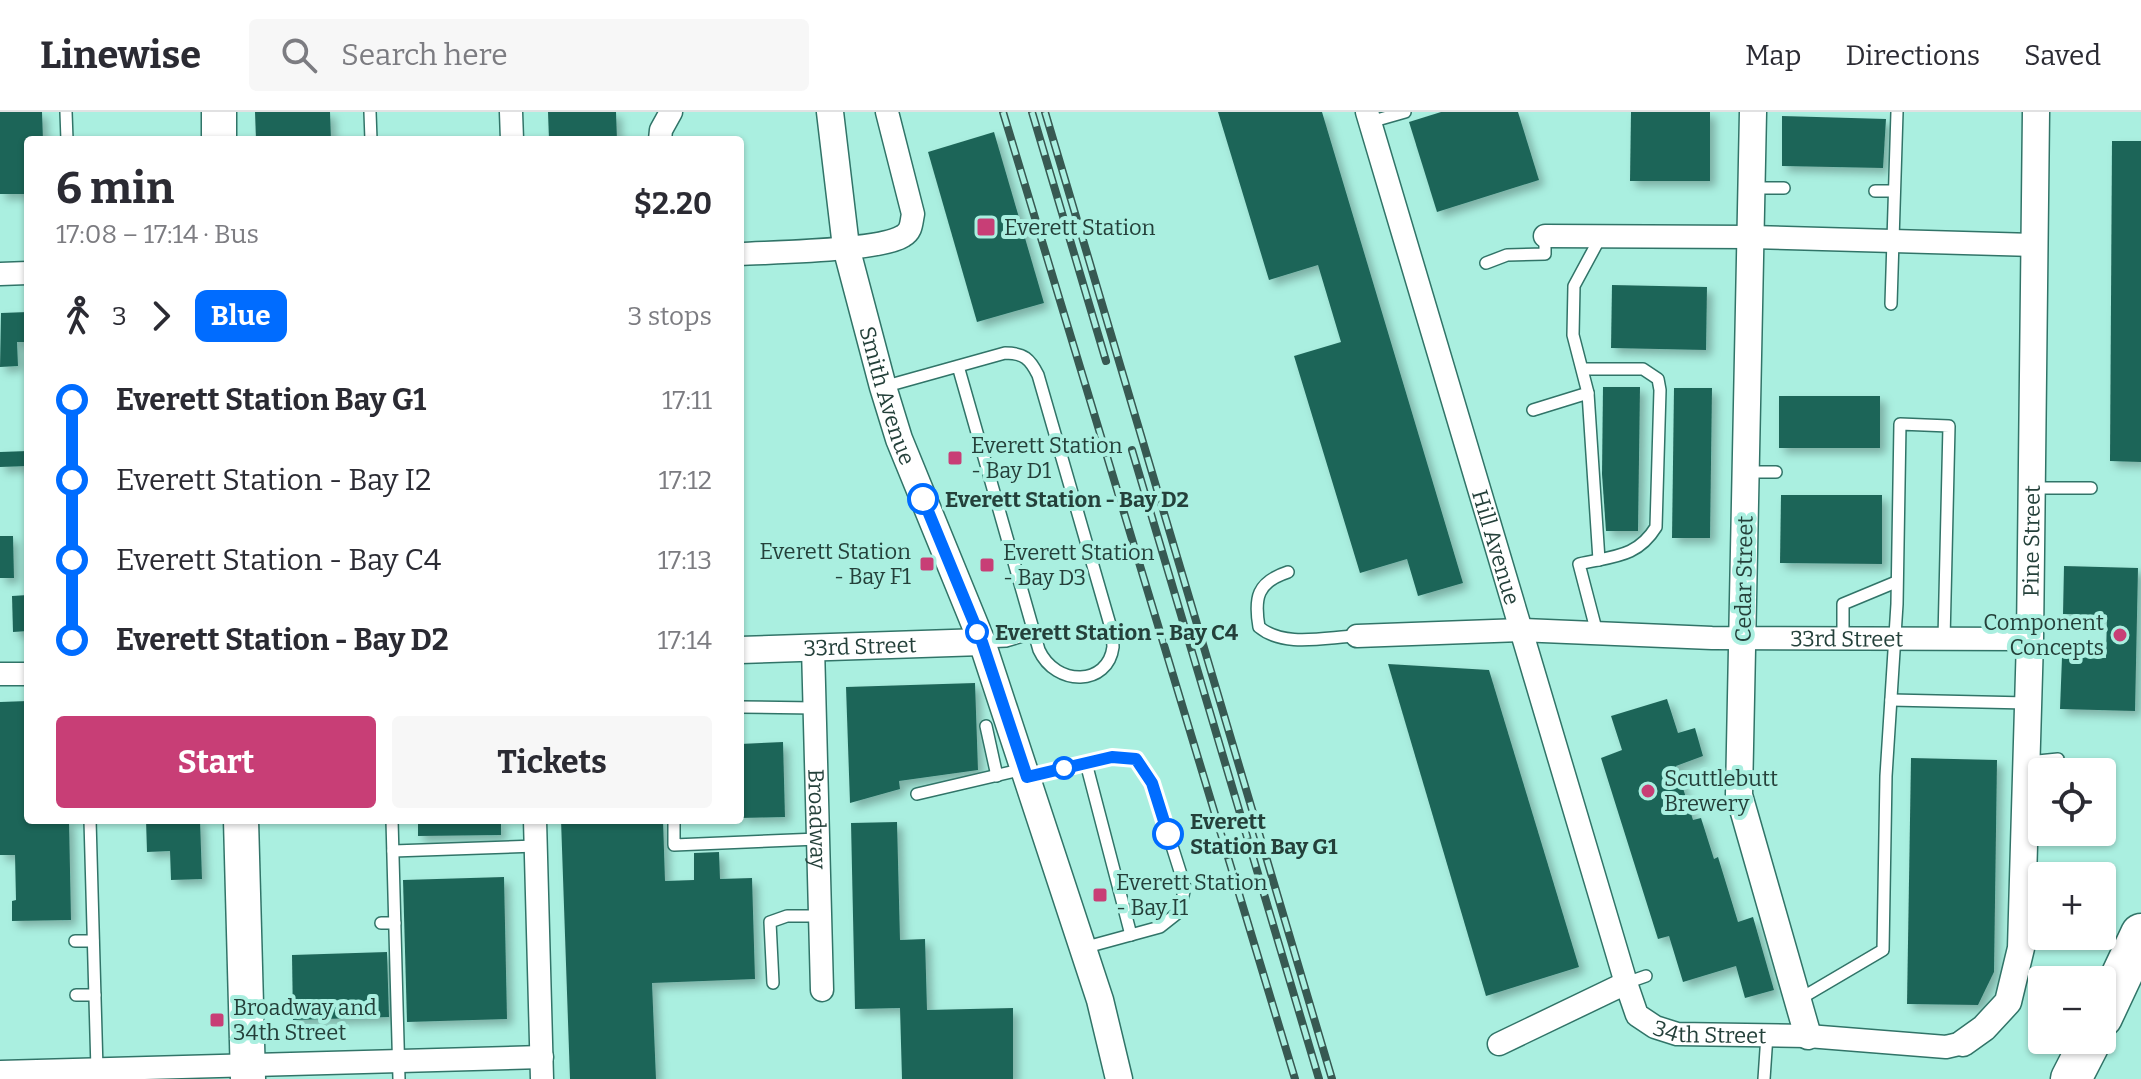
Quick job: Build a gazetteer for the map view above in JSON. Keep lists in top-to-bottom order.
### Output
{
  "streets": {
    "street": [
      "Smith Avenue",
      "Pine Street",
      "Hill Avenue",
      "Cedar Street",
      "33rd Street",
      "Broadway",
      "34th Street"
    ]
  },
  "crossings": [
    ["Smith Avenue", "33rd Street"],
    ["Pine Street", "33rd Street"],
    ["Pine Street", "34th Street"],
    ["Hill Avenue", "33rd Street"],
    ["Hill Avenue", "34th Street"],
    ["Cedar Street", "33rd Street"],
    ["Cedar Street", "34th Street"],
    ["33rd Street", "Broadway"]
  ],
  "places": {
    "transit": [
      "Everett Station",
      "Everett Station - Bay D1",
      "Everett Station - Bay F1",
      "Everett Station - Bay D3",
      "Everett Station - Bay I1",
      "Broadway and 34th Street"
    ],
    "other": [
      "Everett Station - Bay D2",
      "Everett Station - Bay C4",
      "Component Concepts",
      "Scuttlebutt Brewery",
      "Everett Station Bay G1"
    ]
  },
  "lines": ["bus line Blue"],
  "page": {
    "header": "Linewise",
    "search": "Search here",
    "nav": ["Map", "Directions", "Saved"],
    "heading": ["6 min", "17:08 – 17:14 · Bus", "$2.20"],
    "legs": ["3", "Blue", "3 stops"],
    "list": [
      {
        "name": "Everett Station Bay G1",
        "value": "17:11"
      },
      {
        "name": "Everett Station - Bay I2",
        "value": "17:12"
      },
      {
        "name": "Everett Station - Bay C4",
        "value": "17:13"
      },
      {
        "name": "Everett Station - Bay D2",
        "value": "17:14"
      }
    ],
    "buttons": ["Start", "Tickets"],
    "map_buttons": ["+", "−"]
  }
}
